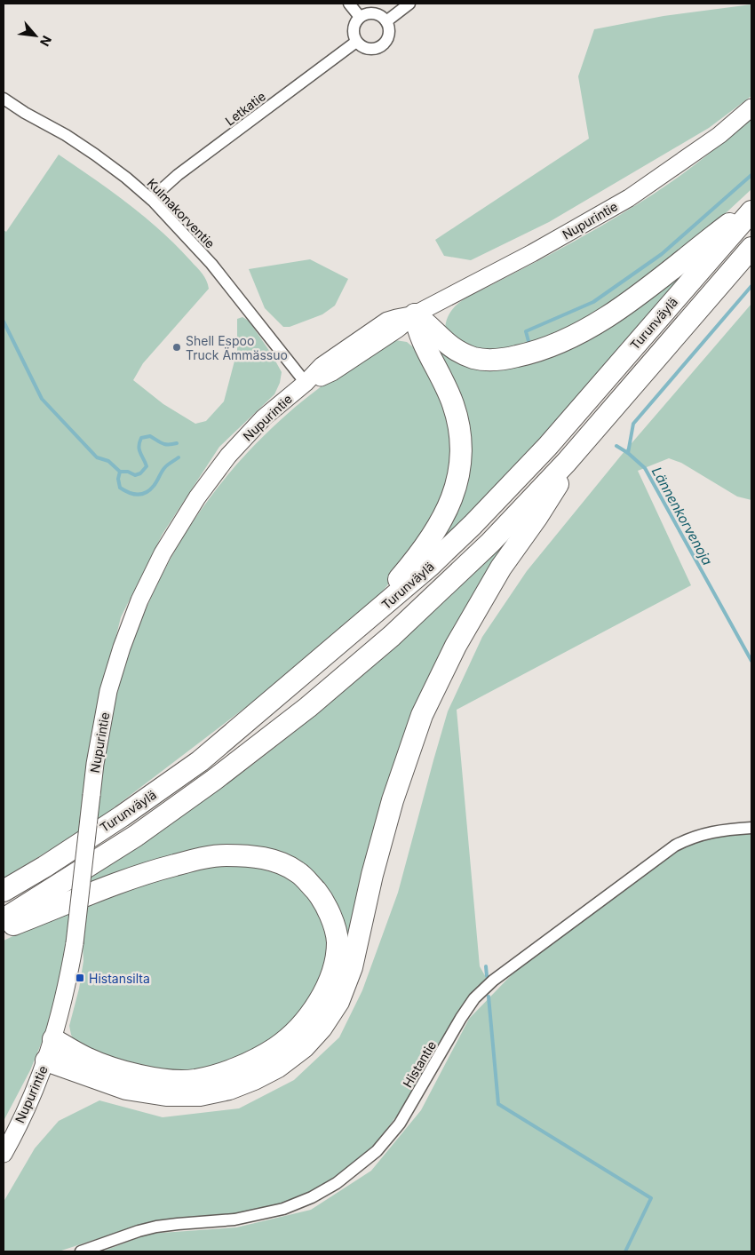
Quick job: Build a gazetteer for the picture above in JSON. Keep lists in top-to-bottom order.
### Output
{
  "streets": {
    "highway": ["Turunväylä"],
    "main road": ["Nupurintie"],
    "street": ["Letkatie", "Kulmakorventie", "Histantie"]
  },
  "crossings": [
    ["Letkatie", "Kulmakorventie"],
    ["Kulmakorventie", "Nupurintie"]
  ],
  "water": ["Lännenkorvenoja"],
  "places": {
    "other": ["Shell Espoo Truck Ämmässuo"],
    "transit": ["Histansilta"]
  },
  "north": "bottom right"
}
